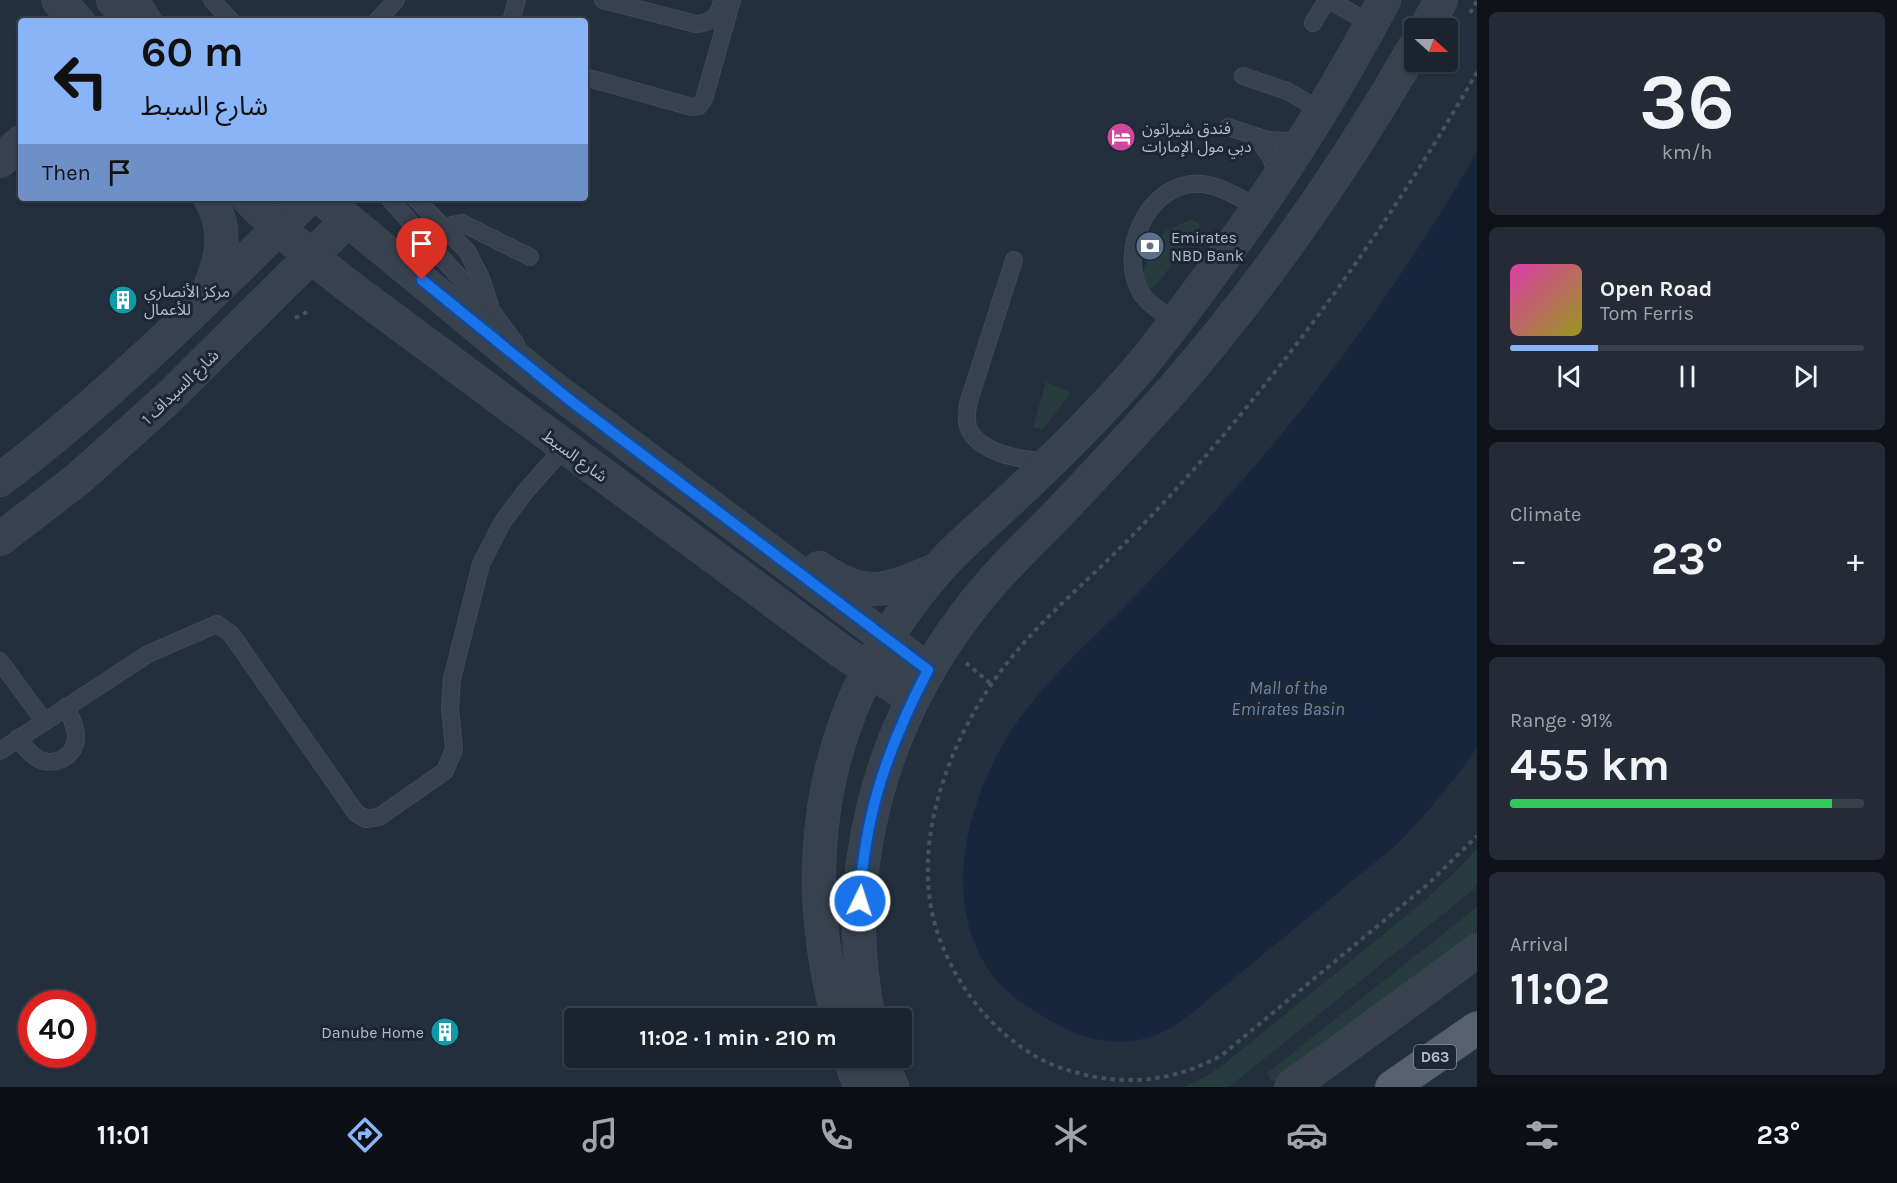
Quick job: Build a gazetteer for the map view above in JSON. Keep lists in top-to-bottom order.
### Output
{
  "streets": {
    "main road": ["D63"],
    "street": ["شارع السيداف 1", "شارع السبط"]
  },
  "crossings": [
    ["شارع السيداف 1", "شارع السبط"]
  ],
  "water": ["Mall of the Emirates Basin"],
  "places": {
    "hotel": ["فندق شيراتون دبي مول الإمارات"],
    "bank": ["Emirates NBD Bank"],
    "building": ["مركز الأنصاري للأعمال", "Danube Home"]
  },
  "north": "right",
  "page": {
    "tile": [
      ["36", "km/h"],
      "Climate",
      ["Range · 91%", "455 km"],
      ["Arrival", "11:02"]
    ],
    "turn": ["60 m", "شارع السبط"],
    "then": "Then",
    "song": ["Open Road", "Tom Ferris"],
    "heat": ["−", "23°", "+"],
    "limit": "40",
    "trip": "11:02 · 1 min · 210 m",
    "tabs": ["11:01", "23°"]
  }
}
